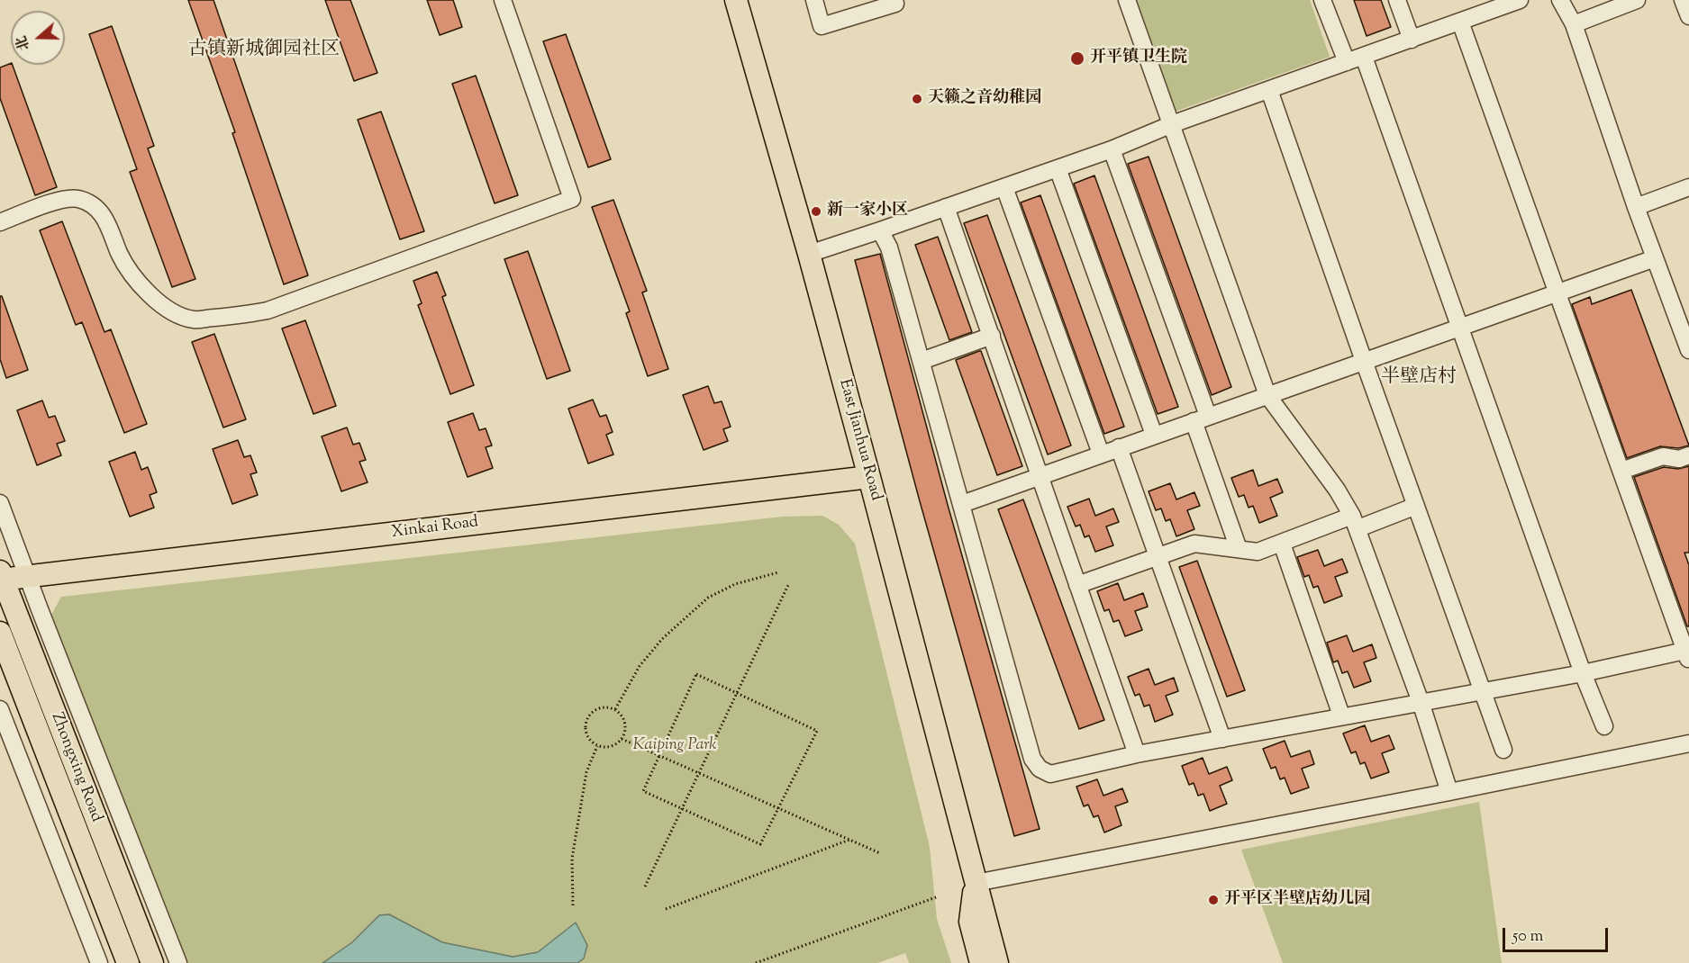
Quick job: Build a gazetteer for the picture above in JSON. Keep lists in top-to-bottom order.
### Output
{
  "streets": {
    "main road": ["East Jianhua Road", "Xinkai Road", "Zhongxing Road"]
  },
  "crossings": [
    ["East Jianhua Road", "Xinkai Road"],
    ["Xinkai Road", "Zhongxing Road"]
  ],
  "districts": ["古镇新城御园社区", "半壁店村"],
  "parks": ["Kaiping Park"],
  "places": [
    "开平镇卫生院",
    "天籁之音幼稚园",
    "新一家小区",
    "开平区半壁店幼儿园"
  ],
  "scale_bar": "50 m",
  "north": "left"
}
